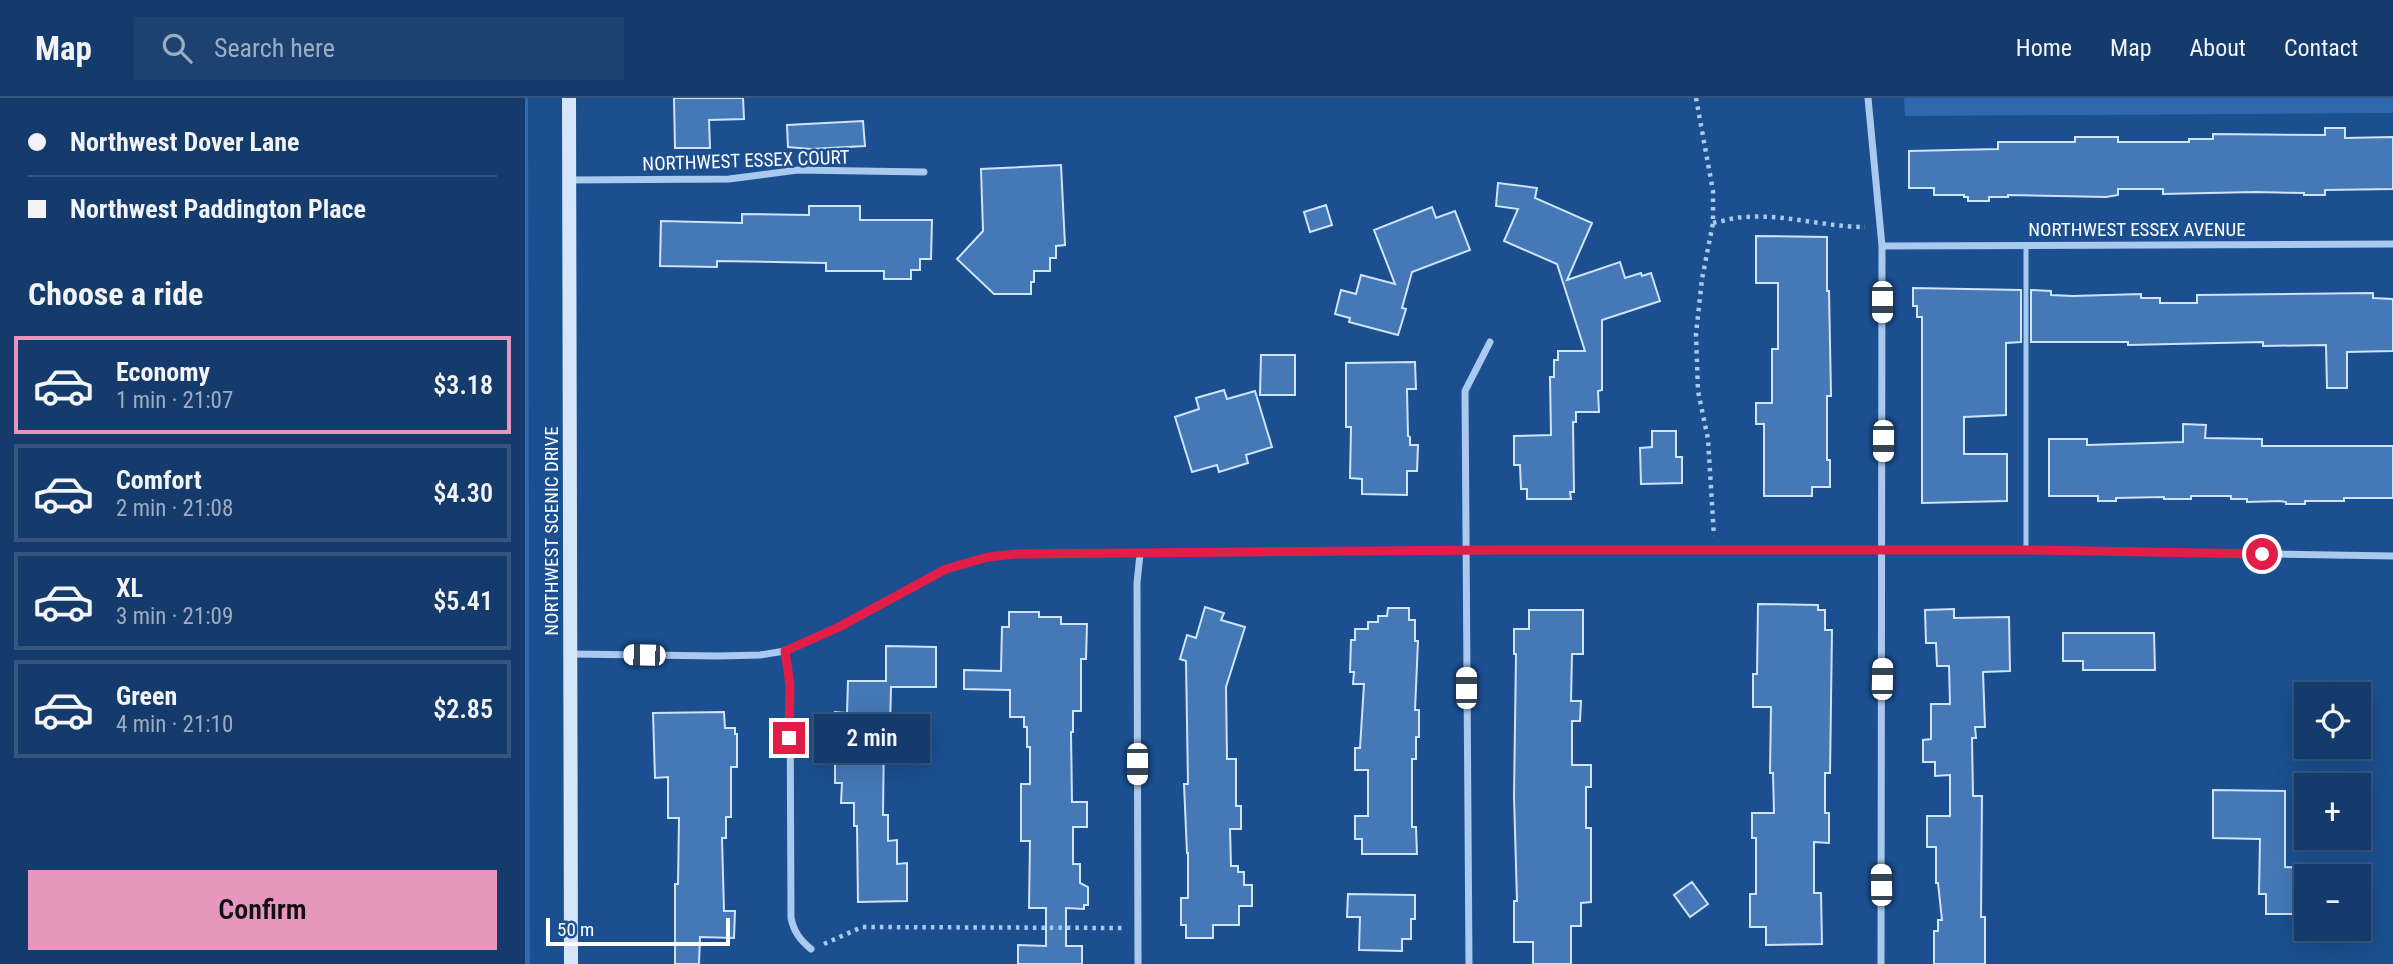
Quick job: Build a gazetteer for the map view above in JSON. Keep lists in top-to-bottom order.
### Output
{
  "streets": {
    "main road": ["NORTHWEST SCENIC DRIVE"],
    "street": ["NORTHWEST ESSEX COURT", "NORTHWEST ESSEX AVENUE"]
  },
  "crossings": [
    ["NORTHWEST ESSEX COURT", "NORTHWEST SCENIC DRIVE"]
  ],
  "scale_bar": "50 m",
  "page": {
    "header": "Map",
    "search": "Search here",
    "nav": [
      "Home",
      "Map",
      "About",
      "Contact"
    ],
    "banner": ["Northwest Dover Lane", "Northwest Paddington Place"],
    "heading": "Choose a ride",
    "list": [
      {
        "name": "Economy",
        "note": "1 min · 21:07",
        "value": "$3.18"
      },
      {
        "name": "Comfort",
        "note": "2 min · 21:08",
        "value": "$4.30"
      },
      {
        "name": "XL",
        "note": "3 min · 21:09",
        "value": "$5.41"
      },
      {
        "name": "Green",
        "note": "4 min · 21:10",
        "value": "$2.85"
      }
    ],
    "map_buttons": ["+", "−"],
    "bubble": "2 min",
    "buttons": "Confirm",
    "scale": "50 m"
  }
}
